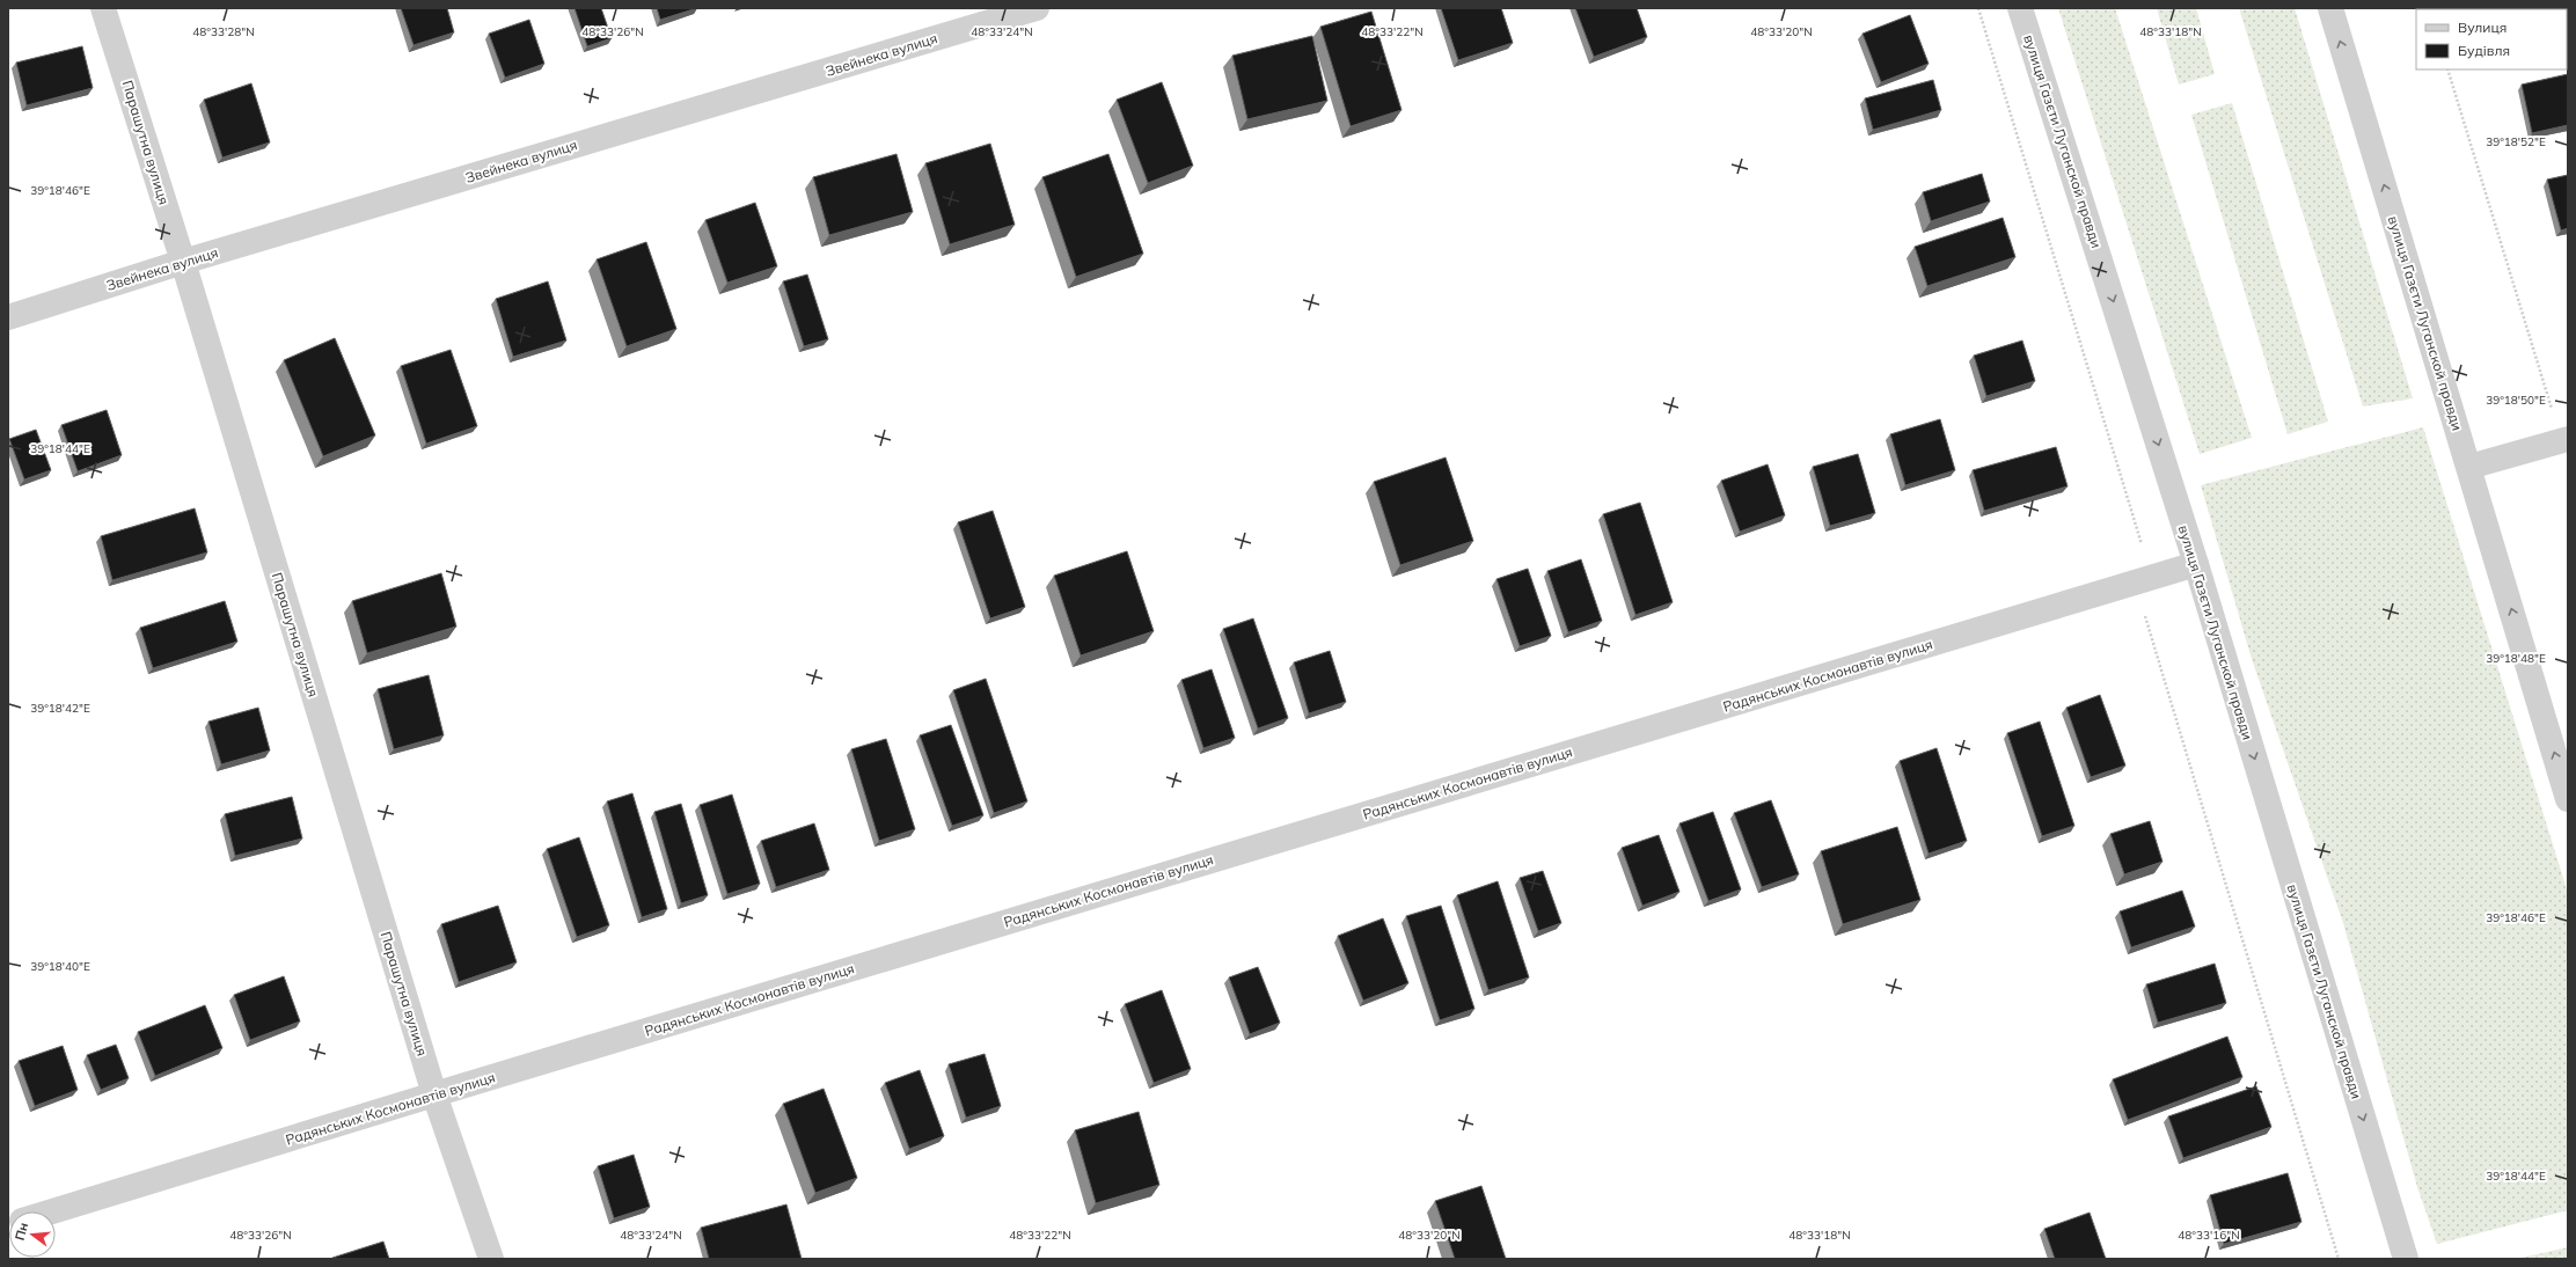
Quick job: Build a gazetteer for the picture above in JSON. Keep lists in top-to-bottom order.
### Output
{
  "streets": {
    "street": [
      "Звейнека вулиця",
      "вулиця Газєти Луганской правди",
      "Парашутна вулиця",
      "Радянських Космонавтів вулиця"
    ]
  },
  "crossings": [
    ["Звейнека вулиця", "Парашутна вулиця"],
    ["вулиця Газєти Луганской правди", "Радянських Космонавтів вулиця"],
    ["Парашутна вулиця", "Радянських Космонавтів вулиця"]
  ],
  "legend": ["Вулиця", "Будівля"],
  "north": "left",
  "coordinates": [
    "48°33'28\"N",
    "48°33'26\"N",
    "48°33'24\"N",
    "48°33'22\"N",
    "48°33'20\"N",
    "48°33'18\"N",
    "39°18'52\"E",
    "39°18'46\"E",
    "39°18'50\"E",
    "39°18'44\"E",
    "39°18'48\"E",
    "39°18'42\"E",
    "39°18'40\"E",
    "48°33'16\"N"
  ]
}
